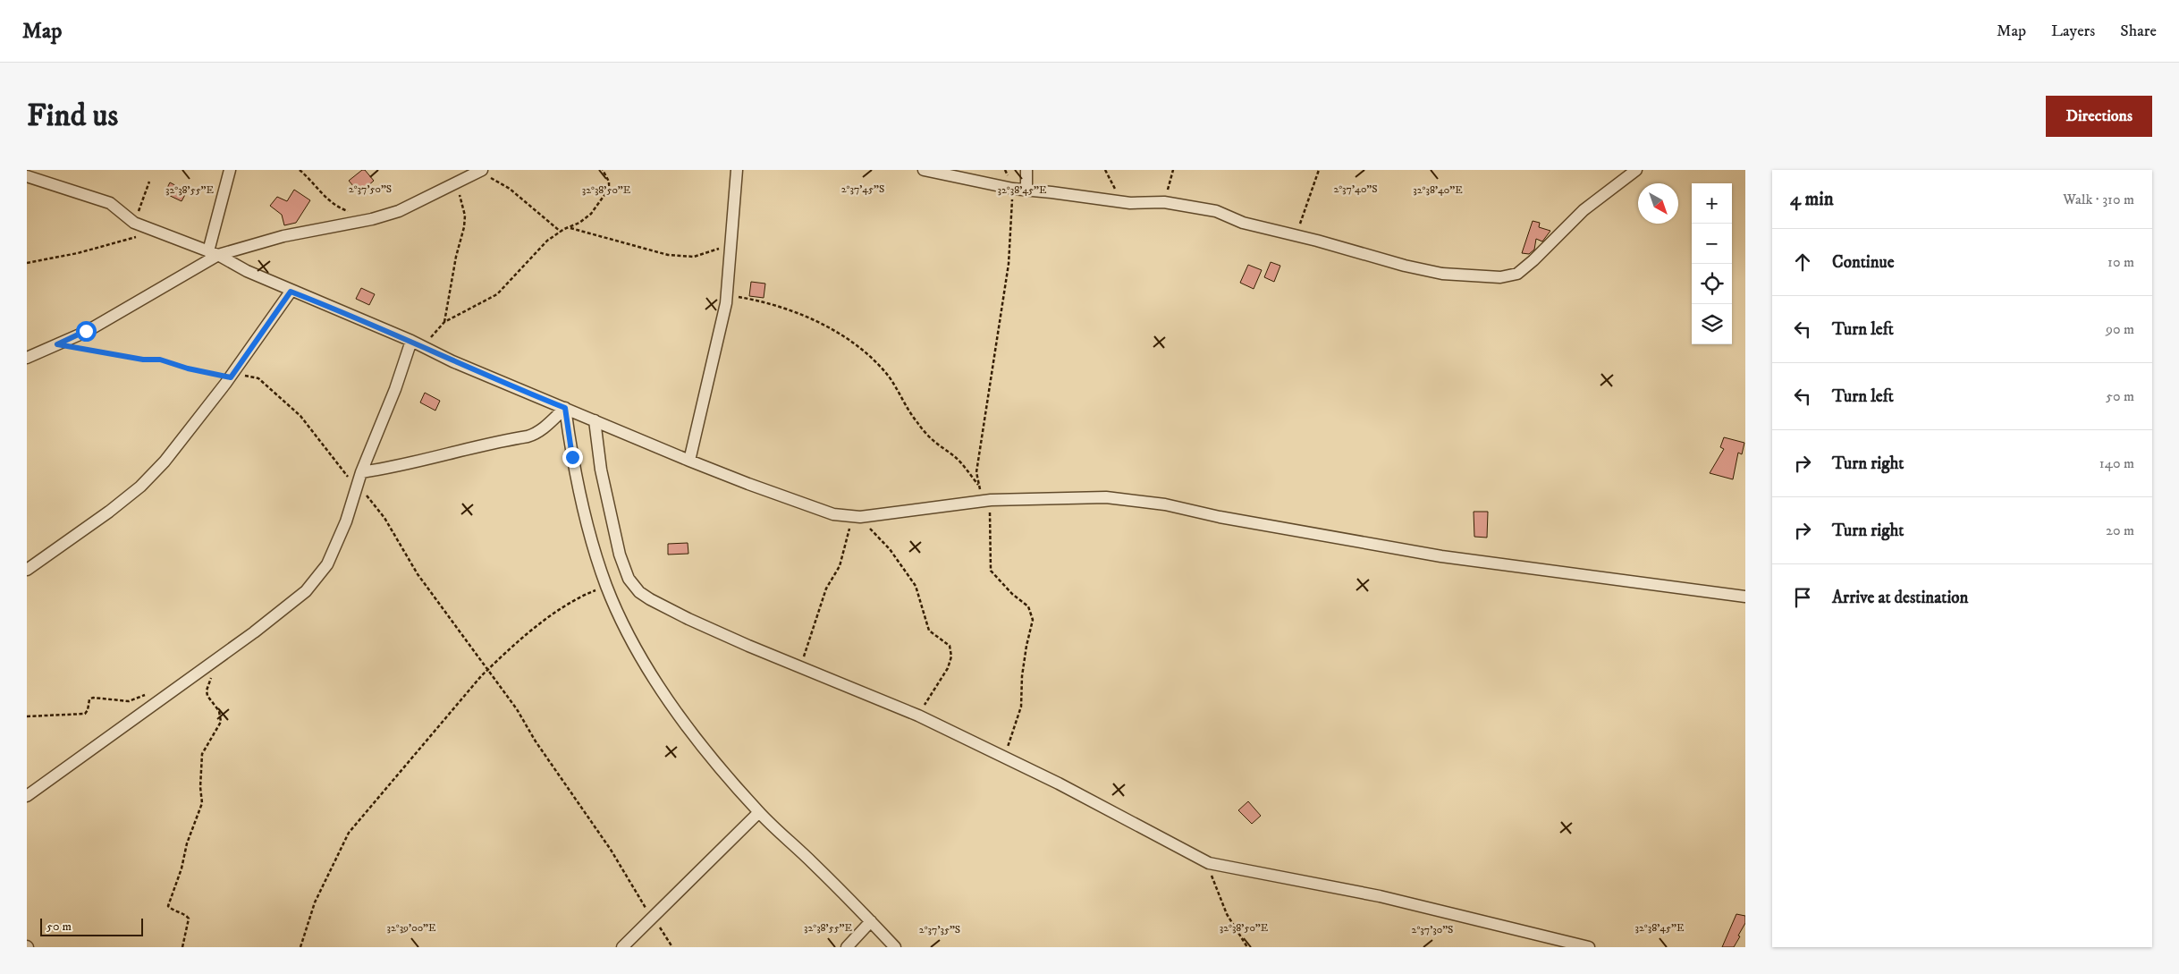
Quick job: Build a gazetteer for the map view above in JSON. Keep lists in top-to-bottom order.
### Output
{
  "scale_bar": "50 m",
  "north": "bottom right",
  "page": {
    "header": "Map",
    "nav": ["Map", "Layers", "Share"],
    "buttons": "Directions",
    "title": "Find us",
    "heading": ["4 min", "Walk · 310 m"],
    "map_buttons": ["+", "−"],
    "list": [
      ["Continue", "10 m"],
      ["Turn left", "90 m"],
      ["Turn left", "50 m"],
      ["Turn right", "140 m"],
      ["Turn right", "20 m"],
      "Arrive at destination"
    ],
    "scale": "50 m"
  },
  "coordinates": [
    "2°37'50\"S",
    "2°37'45\"S",
    "2°37'40\"S",
    "32°38'45\"E",
    "32°38'55\"E",
    "32°38'50\"E",
    "32°38'40\"E",
    "32°39'00\"E",
    "2°37'35\"S",
    "2°37'30\"S"
  ]
}
